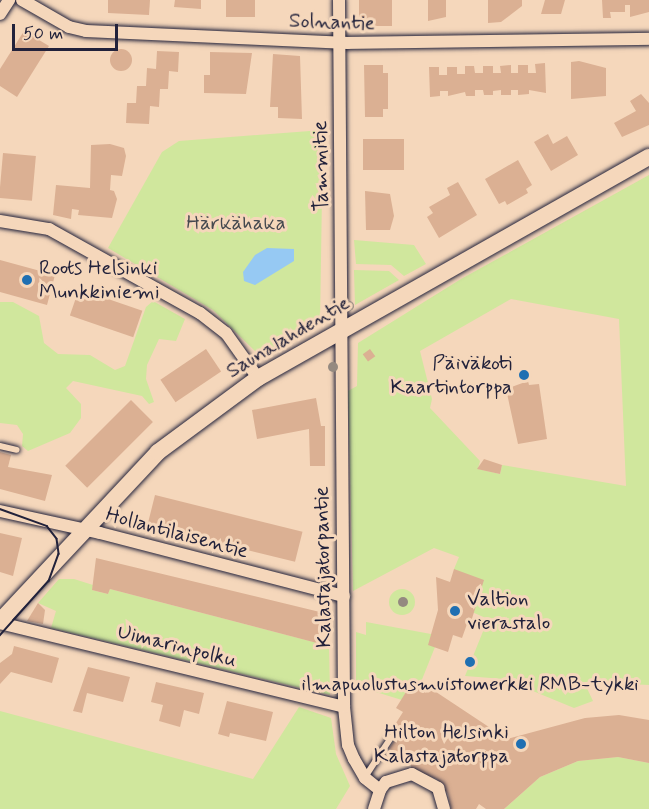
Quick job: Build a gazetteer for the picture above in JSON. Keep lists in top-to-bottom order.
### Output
{
  "streets": {
    "street": [
      "Solnantie",
      "Tammitie",
      "Saunalahdentie",
      "Hollantilaisentie",
      "Kalastajatorpantie",
      "Uimarinpolku"
    ]
  },
  "crossings": [
    ["Solnantie", "Tammitie"],
    ["Tammitie", "Saunalahdentie"],
    ["Tammitie", "Kalastajatorpantie"],
    ["Saunalahdentie", "Hollantilaisentie"],
    ["Saunalahdentie", "Kalastajatorpantie"],
    ["Saunalahdentie", "Uimarinpolku"],
    ["Hollantilaisentie", "Kalastajatorpantie"],
    ["Kalastajatorpantie", "Uimarinpolku"]
  ],
  "parks": ["Härkähaka"],
  "places": [
    "Roots Helsinki Munkkiniemi",
    "Päiväkoti Kaartintorppa",
    "Valtion vierastalo",
    "ilmapuolustusmuistomerkki RMB-tykki",
    "Hilton Helsinki Kalastajatorppa"
  ],
  "scale_bar": "50 m"
}
